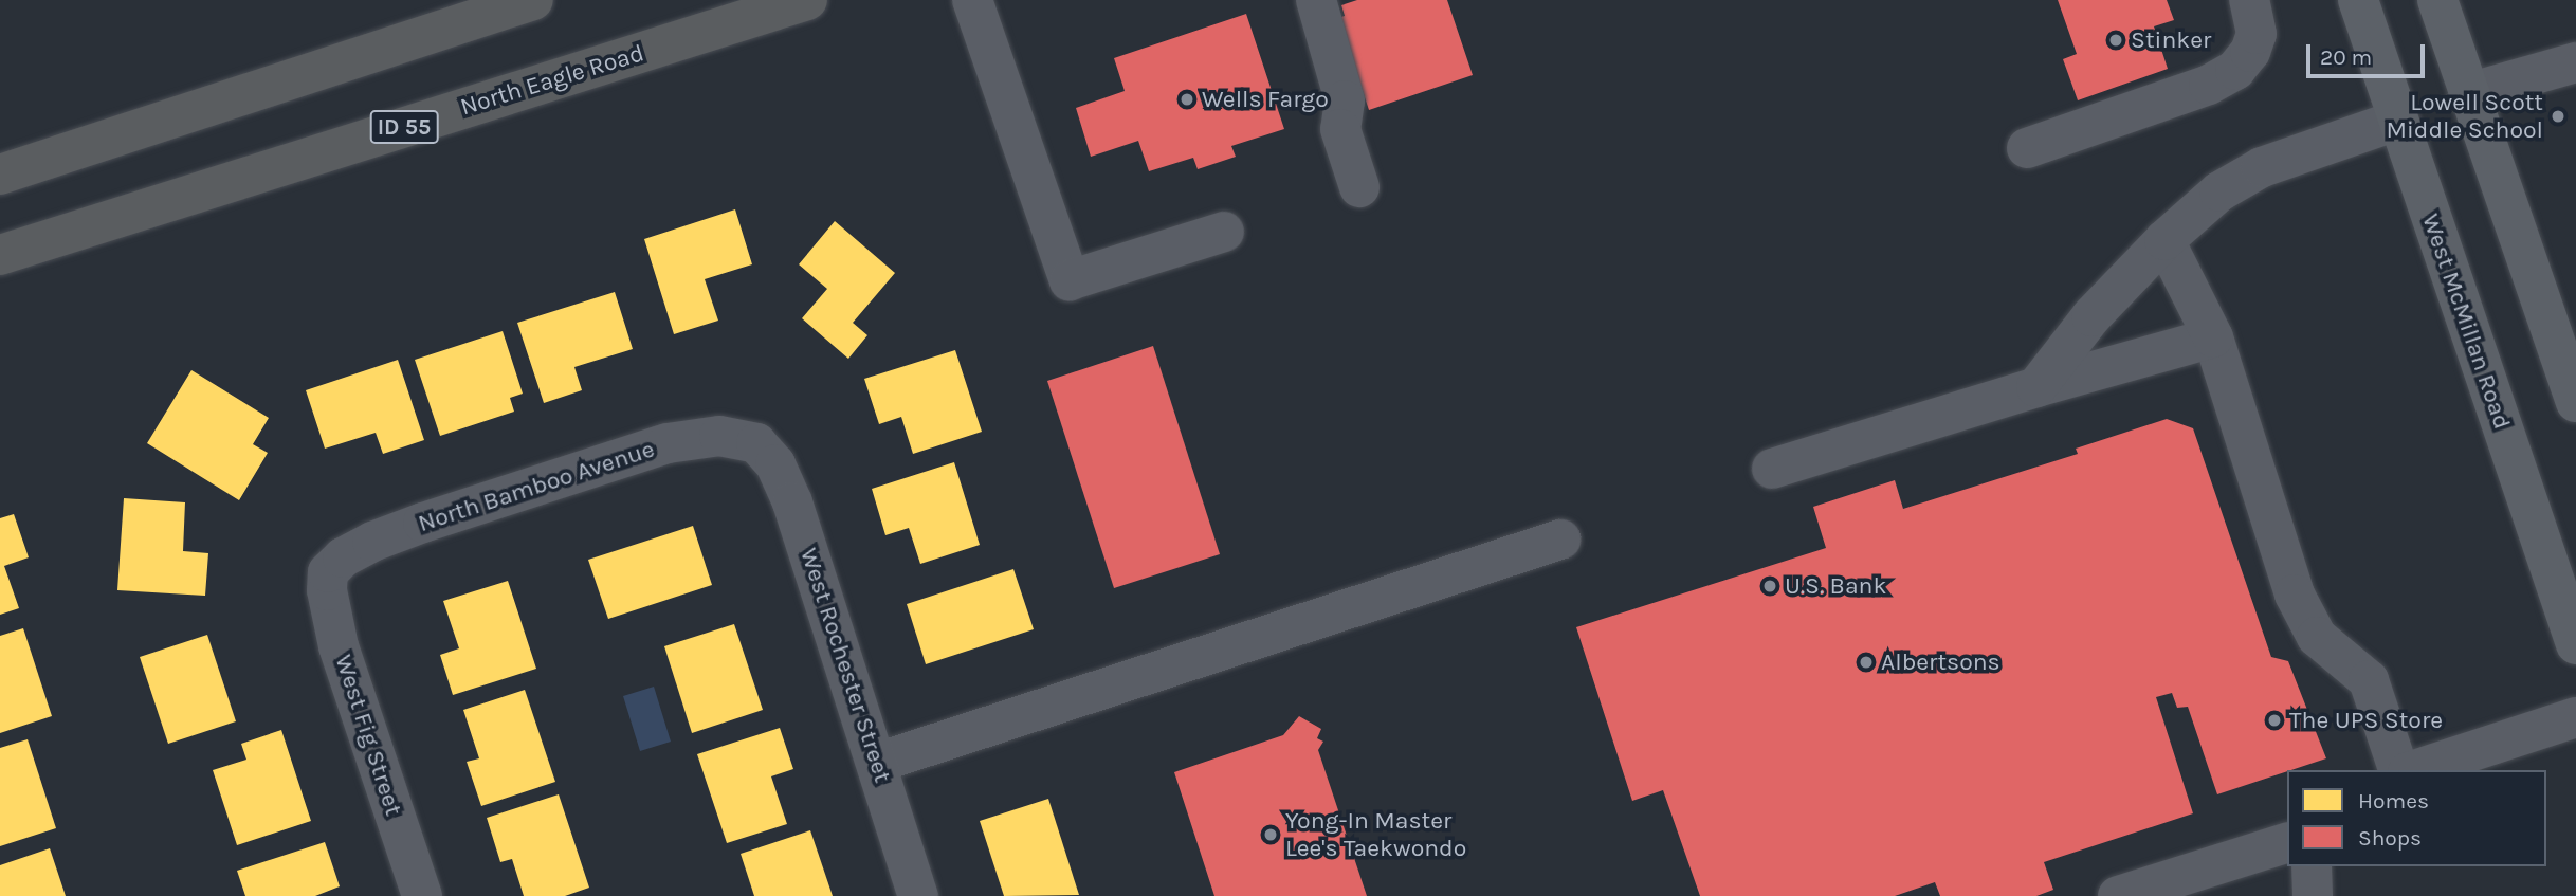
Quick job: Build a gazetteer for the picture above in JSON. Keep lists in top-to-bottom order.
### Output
{
  "streets": {
    "highway": ["North Eagle Road", "ID 55"],
    "main road": ["West McMillan Road"],
    "street": ["North Bamboo Avenue", "West Rochester Street", "West Fig Street"]
  },
  "crossings": [
    ["North Bamboo Avenue", "West Rochester Street"],
    ["North Bamboo Avenue", "West Fig Street"]
  ],
  "places": [
    "Stinker",
    "Wells Fargo",
    "Lowell Scott Middle School",
    "U.S. Bank",
    "Albertsons",
    "The UPS Store",
    "Yong-In Master Lee's Taekwondo"
  ],
  "legend": ["Homes", "Shops"],
  "scale_bar": "20 m"
}
